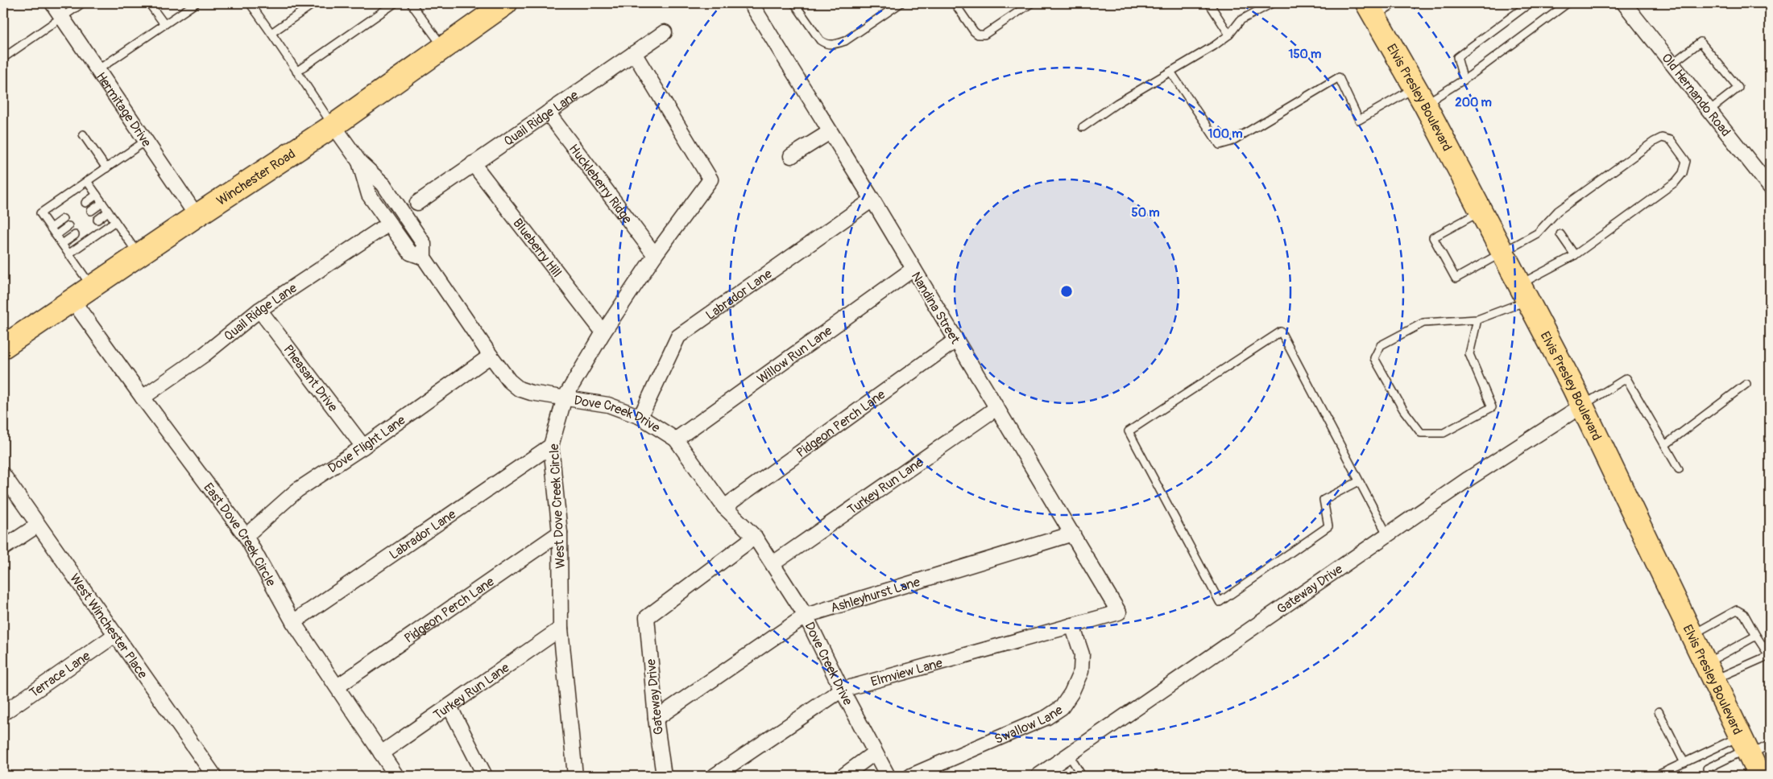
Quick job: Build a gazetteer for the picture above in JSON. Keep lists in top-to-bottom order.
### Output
{
  "streets": {
    "main road": ["Elvis Presley Boulevard", "Winchester Road"],
    "street": [
      "Old Hernando Road",
      "Hermitage Drive",
      "Quail Ridge Lane",
      "Huckleberry Ridge",
      "Blueberry Hill",
      "Labrador Lane",
      "Nandina Street",
      "Willow Run Lane",
      "Pheasant Drive",
      "Dove Creek Drive",
      "Pidgeon Perch Lane",
      "Dove Flight Lane",
      "Turkey Run Lane",
      "West Dove Creek Circle",
      "East Dove Creek Circle",
      "Gateway Drive",
      "Ashleyhurst Lane",
      "West Winchester Place",
      "Elmview Lane",
      "Terrace Lane",
      "Swallow Lane"
    ]
  },
  "crossings": [
    ["Elvis Presley Boulevard", "Gateway Drive"],
    ["Hermitage Drive", "Winchester Road"],
    ["Quail Ridge Lane", "Huckleberry Ridge"],
    ["Quail Ridge Lane", "Blueberry Hill"],
    ["Quail Ridge Lane", "Pheasant Drive"],
    ["Quail Ridge Lane", "Dove Creek Drive"],
    ["Quail Ridge Lane", "East Dove Creek Circle"],
    ["Winchester Road", "East Dove Creek Circle"],
    ["Huckleberry Ridge", "Dove Creek Drive"],
    ["Blueberry Hill", "Dove Creek Drive"],
    ["Labrador Lane", "Nandina Street"],
    ["Labrador Lane", "Dove Creek Drive"],
    ["Labrador Lane", "West Dove Creek Circle"],
    ["Labrador Lane", "East Dove Creek Circle"],
    ["Nandina Street", "Willow Run Lane"],
    ["Nandina Street", "Pidgeon Perch Lane"],
    ["Nandina Street", "Turkey Run Lane"],
    ["Nandina Street", "Ashleyhurst Lane"],
    ["Nandina Street", "Elmview Lane"],
    ["Willow Run Lane", "Dove Creek Drive"],
    ["Pheasant Drive", "Dove Flight Lane"],
    ["Dove Creek Drive", "Pidgeon Perch Lane"],
    ["Dove Creek Drive", "Turkey Run Lane"],
    ["Dove Creek Drive", "West Dove Creek Circle"],
    ["Dove Creek Drive", "Gateway Drive"],
    ["Dove Creek Drive", "Ashleyhurst Lane"],
    ["Dove Creek Drive", "Elmview Lane"],
    ["Pidgeon Perch Lane", "West Dove Creek Circle"],
    ["Pidgeon Perch Lane", "East Dove Creek Circle"],
    ["Dove Flight Lane", "East Dove Creek Circle"],
    ["Turkey Run Lane", "West Dove Creek Circle"],
    ["Turkey Run Lane", "East Dove Creek Circle"],
    ["Gateway Drive", "Ashleyhurst Lane"],
    ["West Winchester Place", "Terrace Lane"],
    ["Elmview Lane", "Swallow Lane"]
  ],
  "rings": [
    "150 m",
    "200 m",
    "100 m",
    "50 m"
  ]
}
